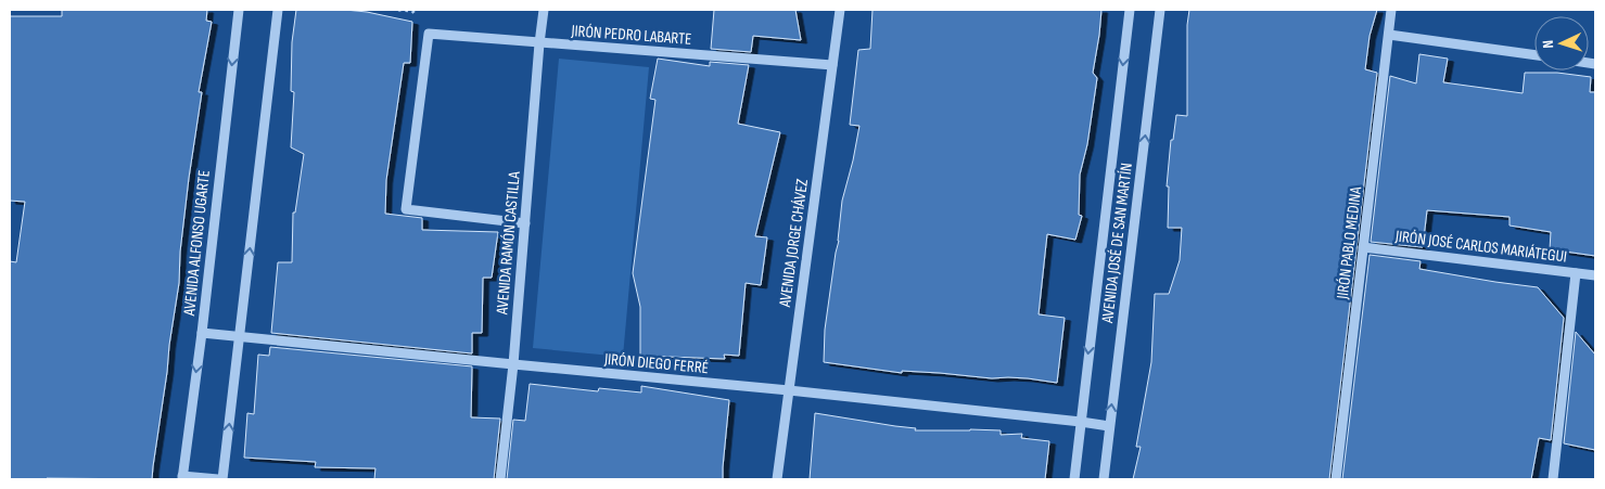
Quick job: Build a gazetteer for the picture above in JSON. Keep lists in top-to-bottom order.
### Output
{
  "streets": {
    "street": [
      "JIRÓN PEDRO LABARTE",
      "AVENIDA ALFONSO UGARTE",
      "AVENIDA RAMÓN CASTILLA",
      "AVENIDA JORGE CHÁVEZ",
      "AVENIDA JOSÉ DE SAN MARTÍN",
      "JIRÓN PABLO MEDINA",
      "JIRÓN JOSÉ CARLOS MARIÁTEGUI",
      "JIRÓN DIEGO FERRÉ"
    ]
  },
  "crossings": [
    ["JIRÓN PEDRO LABARTE", "AVENIDA RAMÓN CASTILLA"],
    ["JIRÓN PEDRO LABARTE", "AVENIDA JORGE CHÁVEZ"],
    ["AVENIDA ALFONSO UGARTE", "JIRÓN DIEGO FERRÉ"],
    ["AVENIDA RAMÓN CASTILLA", "JIRÓN DIEGO FERRÉ"],
    ["AVENIDA JORGE CHÁVEZ", "JIRÓN DIEGO FERRÉ"],
    ["AVENIDA JOSÉ DE SAN MARTÍN", "JIRÓN DIEGO FERRÉ"],
    ["JIRÓN PABLO MEDINA", "JIRÓN JOSÉ CARLOS MARIÁTEGUI"]
  ],
  "north": "left"
}
